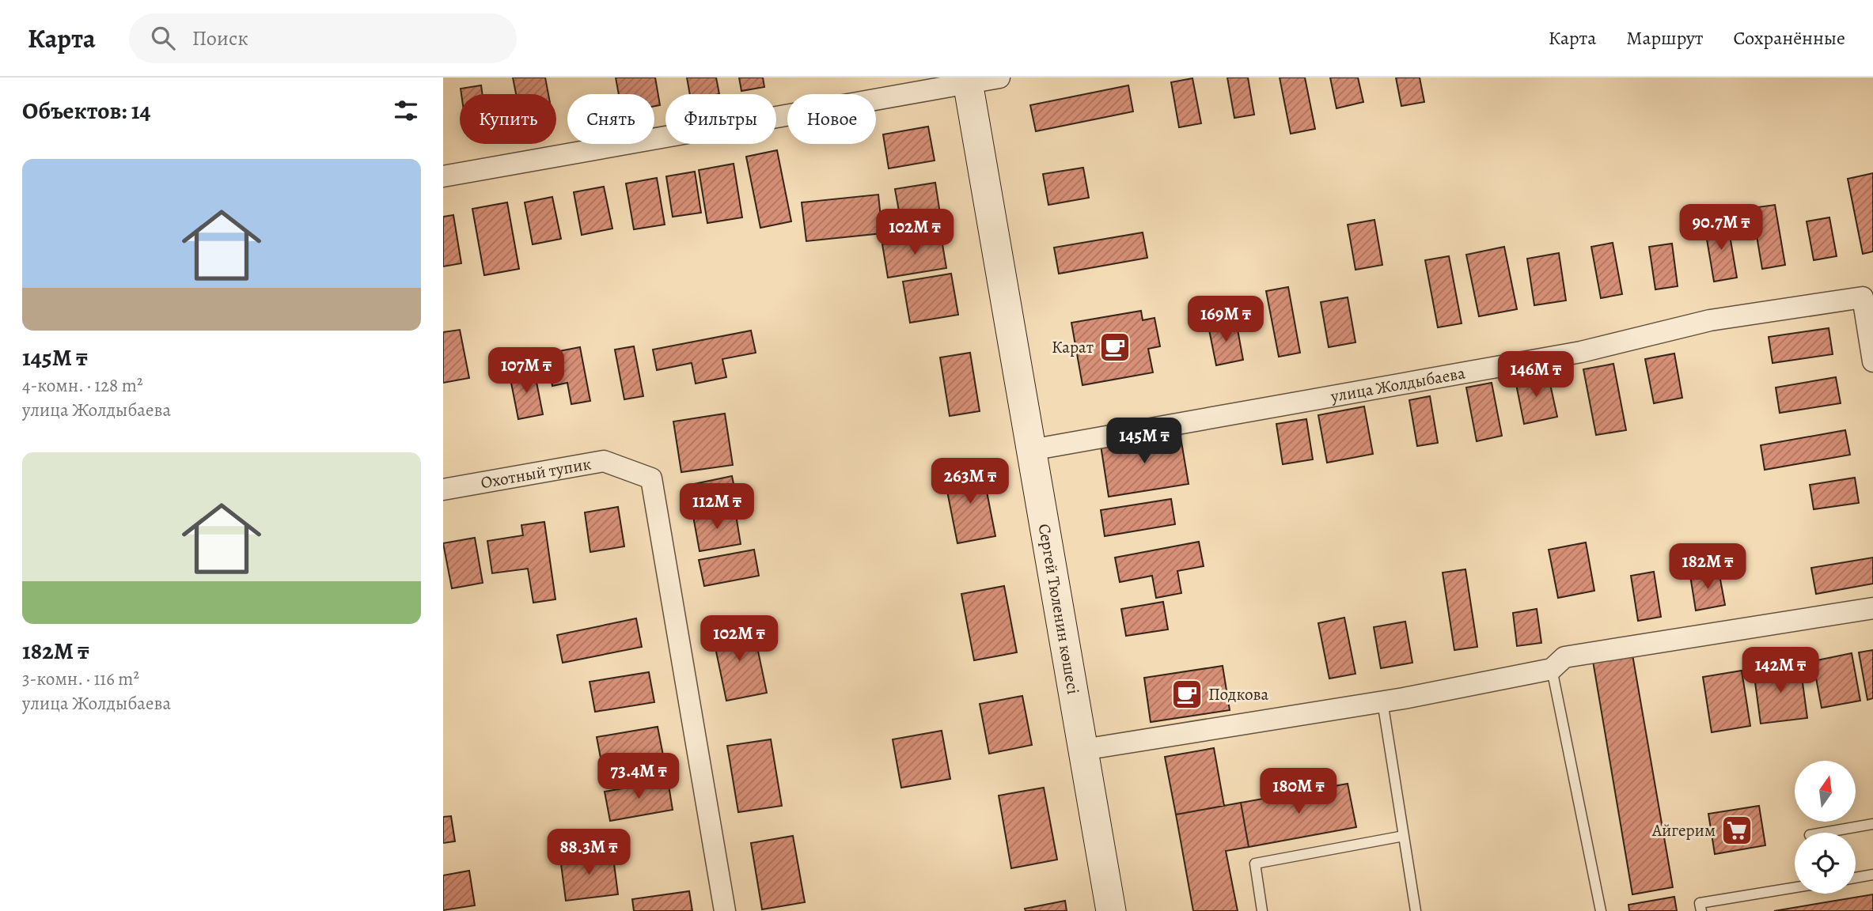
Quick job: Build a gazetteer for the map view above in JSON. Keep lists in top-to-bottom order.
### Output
{
  "streets": {
    "main road": ["Сергей Тюленин көшесі"],
    "street": ["улица Жолдыбаева", "Охотный тупик"]
  },
  "crossings": [
    ["улица Жолдыбаева", "Сергей Тюленин көшесі"]
  ],
  "places": {
    "cafe": ["Карат", "Подкова"],
    "supermarket": ["Айгерим"]
  },
  "north": "top",
  "page": {
    "header": "Карта",
    "search": "Поиск",
    "nav": ["Карта", "Маршрут", "Сохранённые"],
    "heading": "Объектов: 14",
    "chip": [
      "Купить",
      "Снять",
      "Фильтры",
      "Новое"
    ],
    "list": [
      {
        "name": "145M ₸",
        "note": "4-комн. · 128 m² · улица Жолдыбаева"
      },
      {
        "name": "182M ₸",
        "note": "3-комн. · 116 m² · улица Жолдыбаева"
      }
    ],
    "price": [
      "90.7M ₸",
      "102M ₸",
      "169M ₸",
      "107M ₸",
      "146M ₸",
      "145M ₸",
      "263M ₸",
      "112M ₸",
      "182M ₸",
      "102M ₸",
      "142M ₸",
      "73.4M ₸",
      "180M ₸",
      "88.3M ₸"
    ]
  }
}
